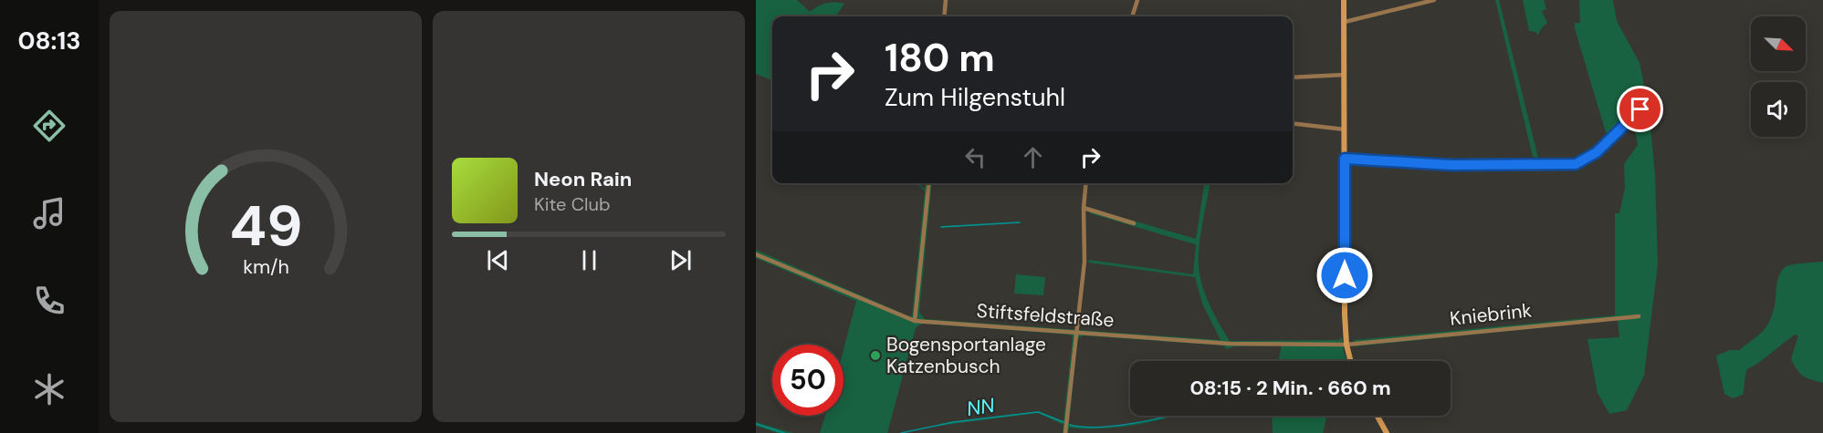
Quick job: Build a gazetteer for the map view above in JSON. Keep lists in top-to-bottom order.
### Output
{
  "streets": {
    "street": ["Kniebrink", "Stiftsfeldstraße"]
  },
  "crossings": [
    ["Kniebrink", "Stiftsfeldstraße"]
  ],
  "water": ["NN"],
  "places": ["Bogensportanlage Katzenbusch"],
  "north": "bottom right",
  "page": {
    "tabs": "08:13",
    "turn": ["180 m", "Zum Hilgenstuhl"],
    "song": ["Neon Rain", "Kite Club"],
    "limit": "50",
    "trip": "08:15 · 2 Min. · 660 m",
    "gauge": ["49", "km/h"]
  }
}
